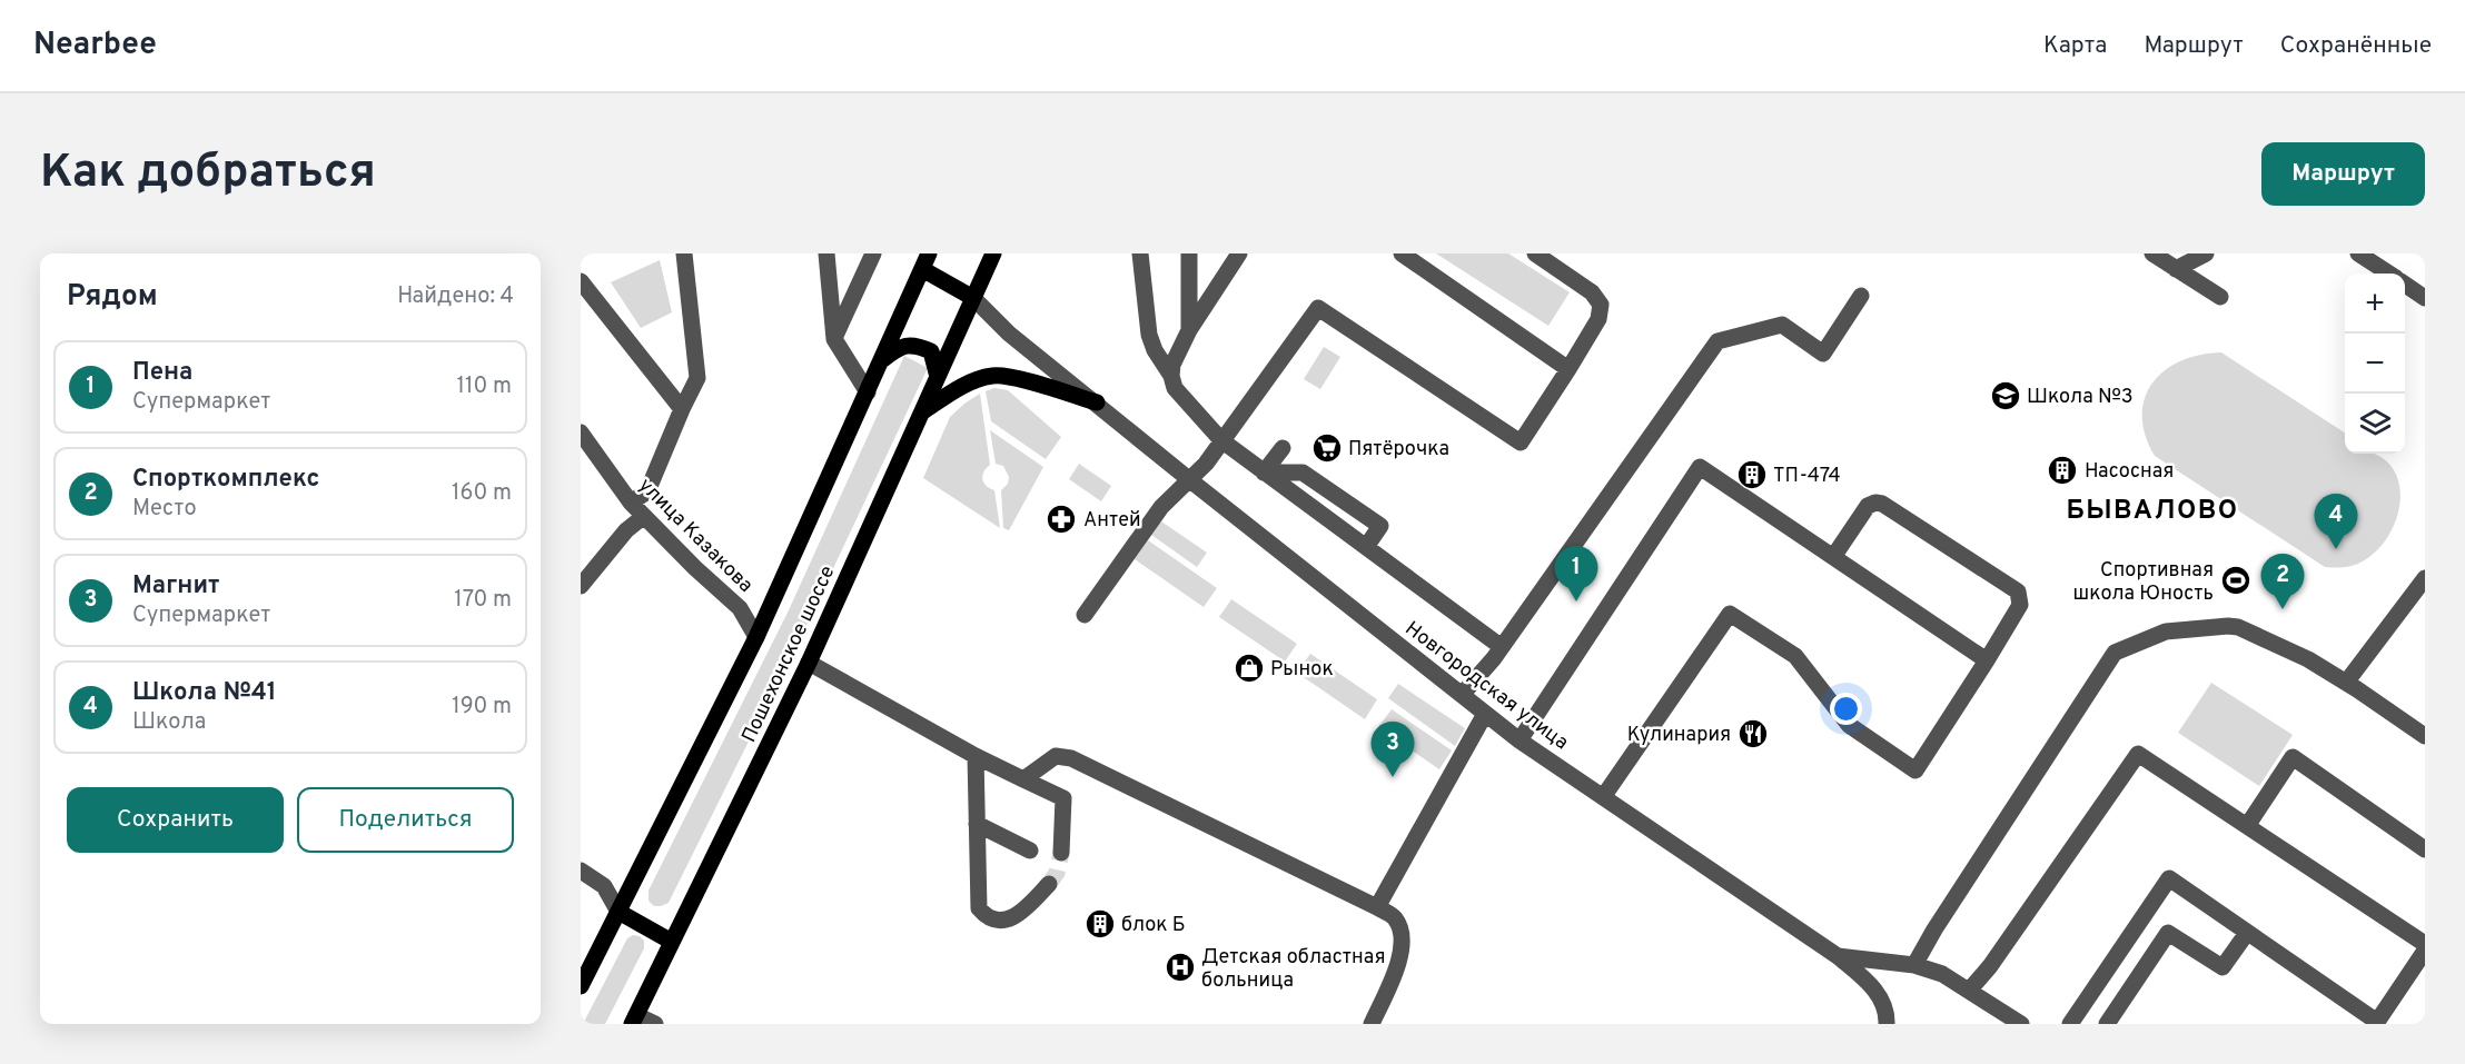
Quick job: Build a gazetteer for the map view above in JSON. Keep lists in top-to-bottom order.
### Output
{
  "streets": {
    "main road": ["Пошехонское шоссе"],
    "street": ["улица Казакова", "Новгородская улица"]
  },
  "crossings": [
    ["улица Казакова", "Пошехонское шоссе"],
    ["Пошехонское шоссе", "Новгородская улица"]
  ],
  "districts": ["БЫВАЛОВО"],
  "places": {
    "school or university": ["Школа №3"],
    "supermarket": ["Пятёрочка"],
    "building": ["Насосная", "ТП-474", "блок Б"],
    "pharmacy": ["Антей"],
    "sports": ["Спортивная школа Юность"],
    "shop": ["Рынок"],
    "restaurant": ["Кулинария"],
    "hospital": ["Детская областная больница"]
  },
  "page": {
    "header": "Nearbee",
    "nav": ["Карта", "Маршрут", "Сохранённые"],
    "buttons": [
      "Маршрут",
      ["Сохранить", "Поделиться"]
    ],
    "title": "Как добраться",
    "heading": ["Рядом", "Найдено: 4"],
    "map_buttons": ["+", "−"],
    "list": [
      {
        "mark": "1",
        "name": "Пена",
        "note": "Супермаркет",
        "value": "110 m"
      },
      {
        "mark": "2",
        "name": "Спорткомплекс",
        "note": "Место",
        "value": "160 m"
      },
      {
        "mark": "3",
        "name": "Магнит",
        "note": "Супермаркет",
        "value": "170 m"
      },
      {
        "mark": "4",
        "name": "Школа №41",
        "note": "Школа",
        "value": "190 m"
      }
    ],
    "pins": [
      "4",
      "1",
      "2",
      "3"
    ]
  }
}
